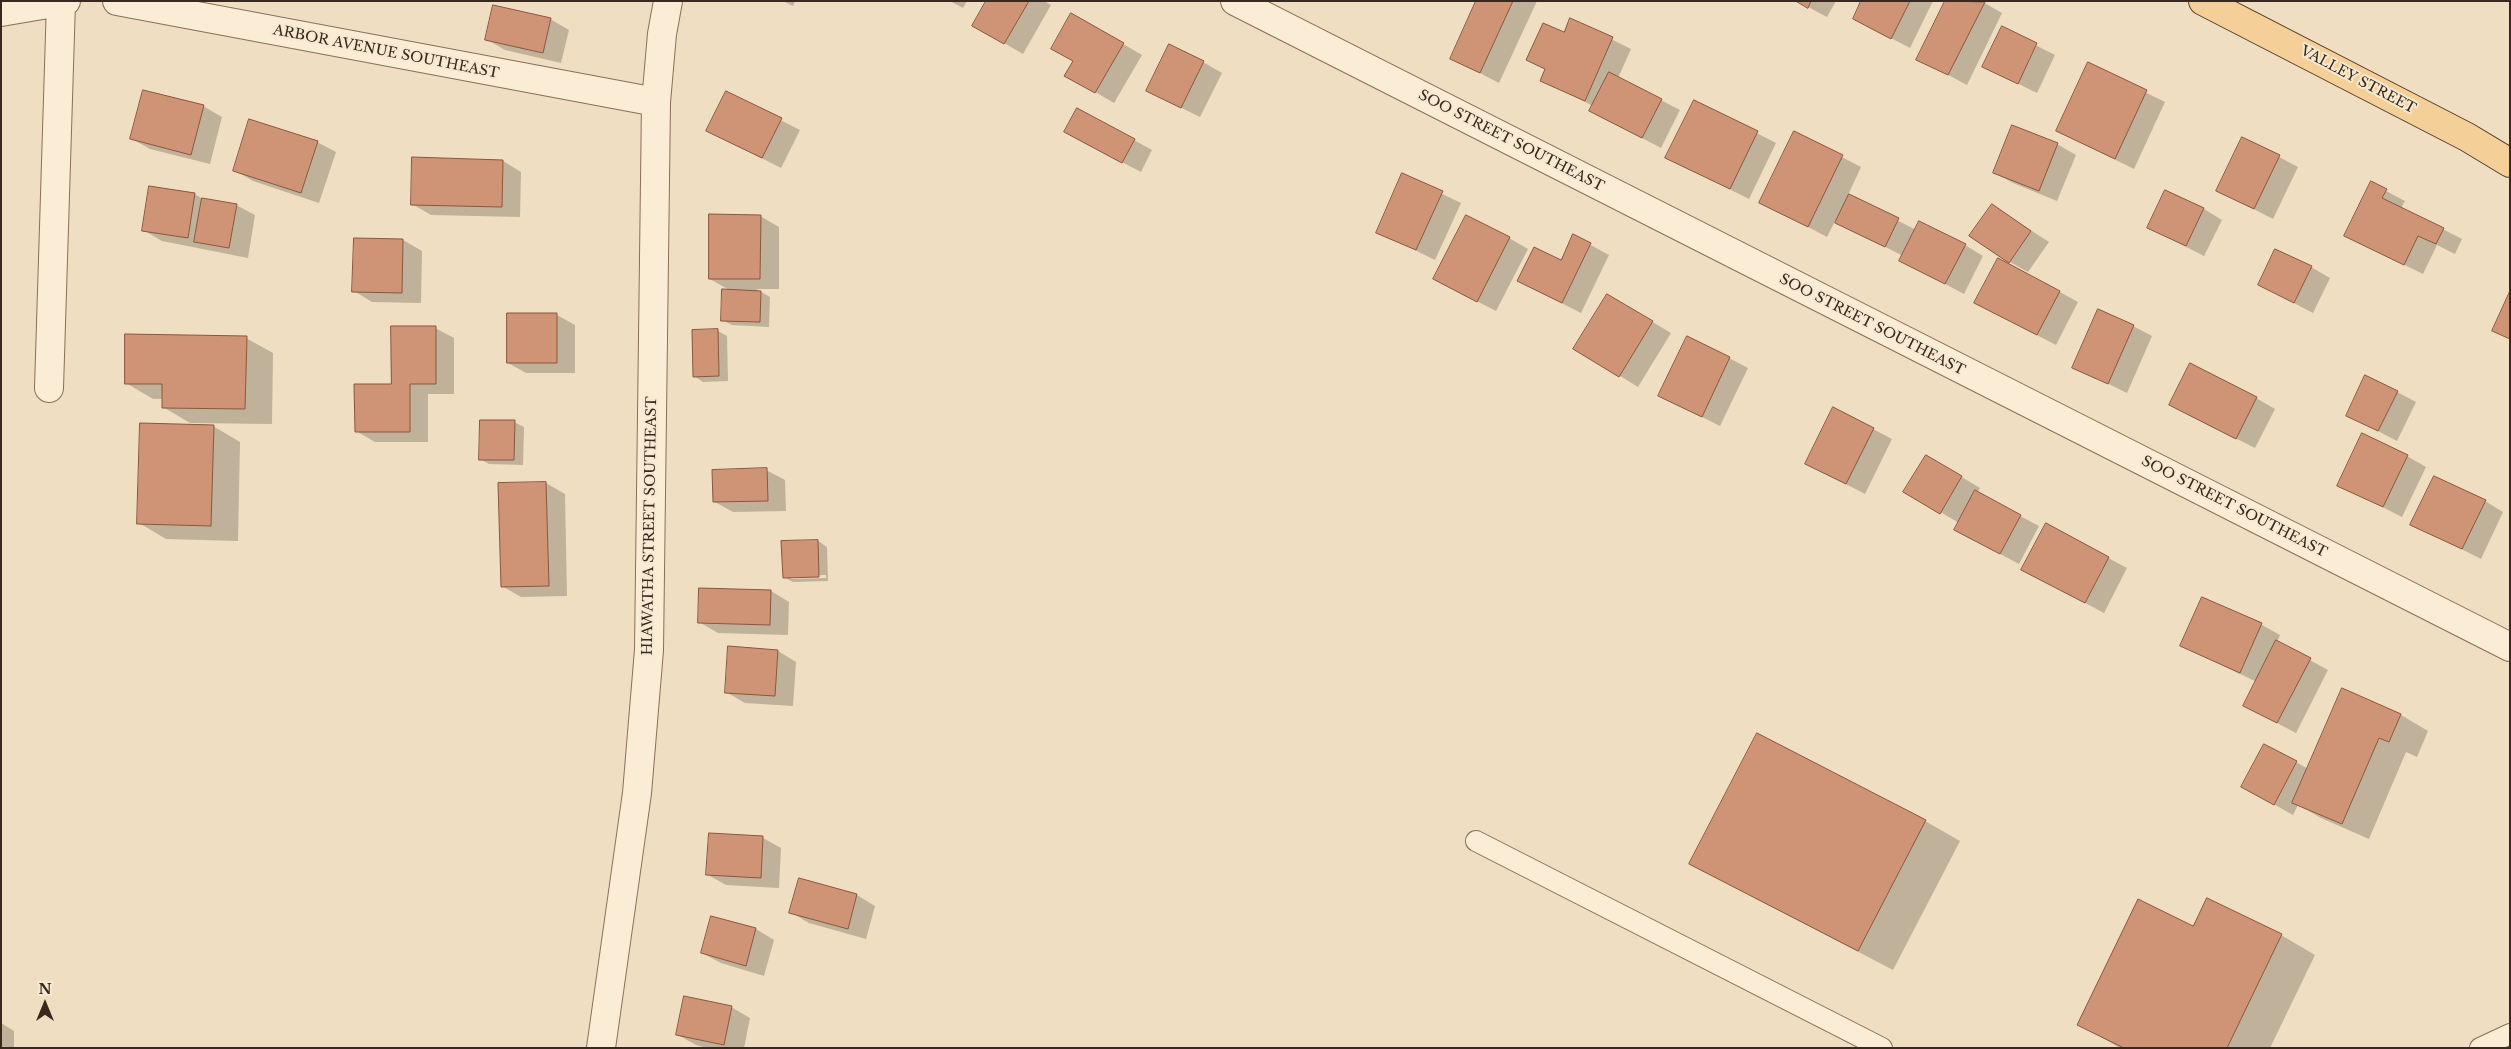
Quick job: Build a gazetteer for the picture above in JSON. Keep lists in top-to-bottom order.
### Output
{
  "streets": {
    "main road": ["VALLEY STREET"],
    "street": ["ARBOR AVENUE SOUTHEAST", "SOO STREET SOUTHEAST", "HIAWATHA STREET SOUTHEAST"]
  },
  "crossings": [
    ["ARBOR AVENUE SOUTHEAST", "HIAWATHA STREET SOUTHEAST"]
  ],
  "north": "top"
}
